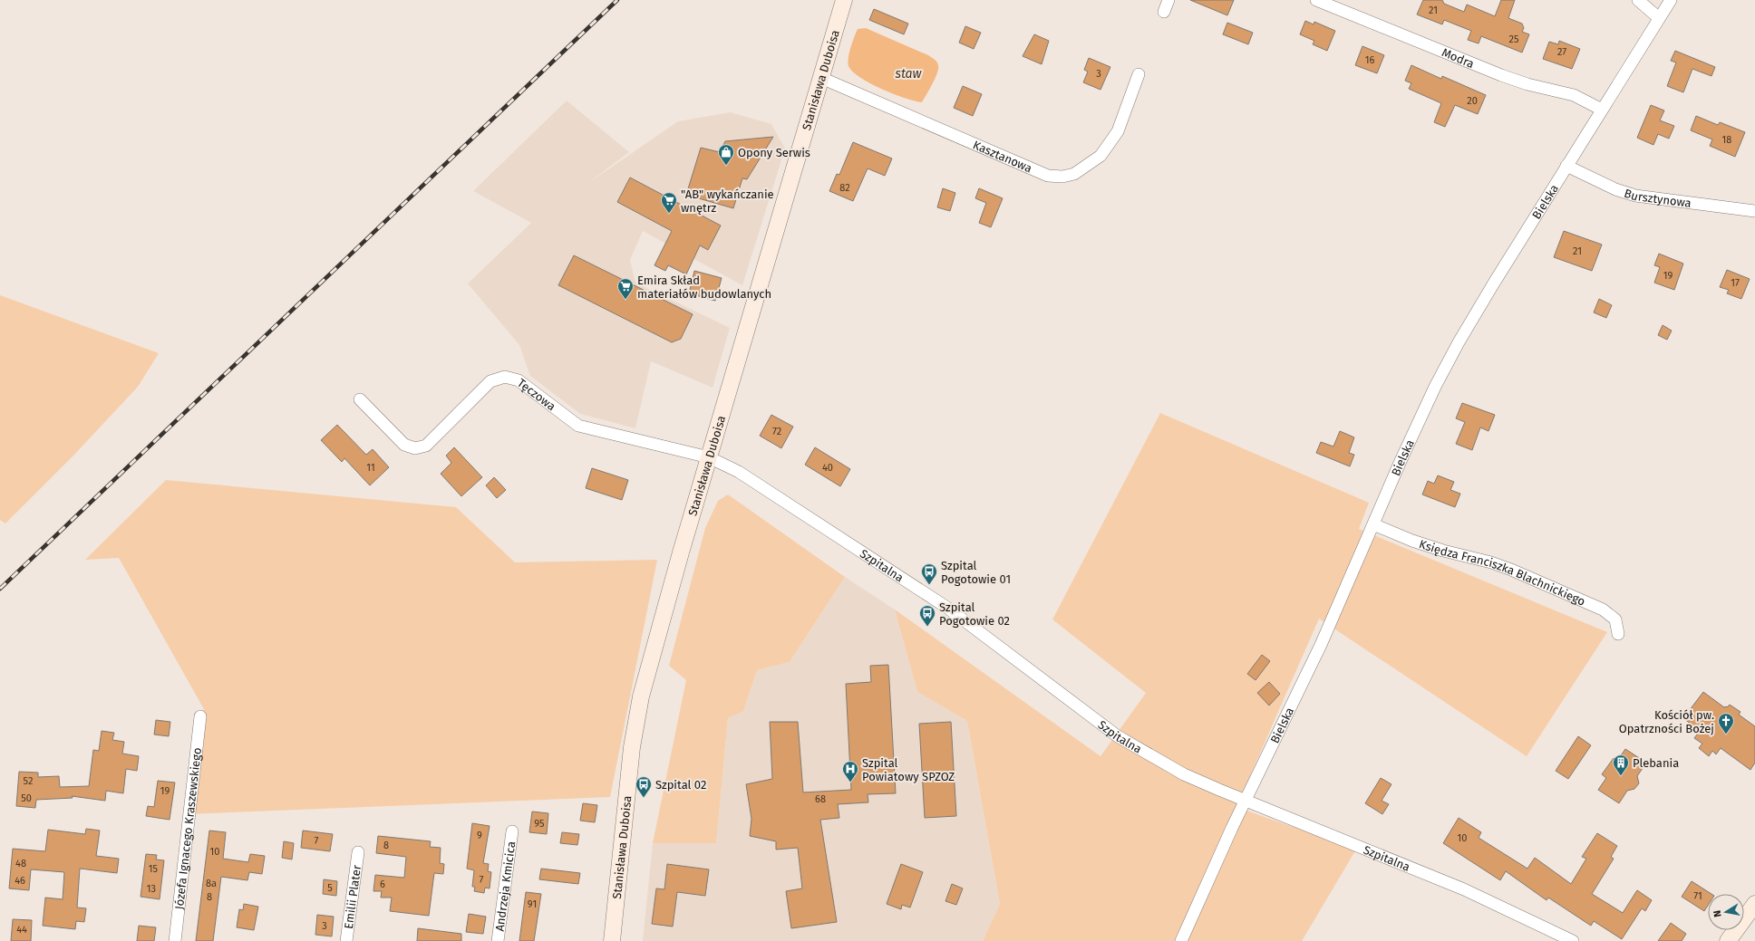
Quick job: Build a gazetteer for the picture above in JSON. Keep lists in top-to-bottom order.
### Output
{
  "streets": {
    "street": [
      "Modra",
      "Stanisława Duboisa",
      "Kasztanowa",
      "Bursztynowa",
      "Bielska",
      "Tęczowa",
      "Szpitalna",
      "Księdza Franciszka Blachnickiego",
      "Józefa Ignacego Kraszewskiego",
      "Andrzeja Kmicica",
      "Emilii Plater"
    ]
  },
  "crossings": [
    ["Modra", "Bielska"],
    ["Stanisława Duboisa", "Kasztanowa"],
    ["Stanisława Duboisa", "Tęczowa"],
    ["Stanisława Duboisa", "Szpitalna"],
    ["Bursztynowa", "Bielska"],
    ["Bielska", "Szpitalna"],
    ["Bielska", "Księdza Franciszka Blachnickiego"],
    ["Tęczowa", "Szpitalna"]
  ],
  "water": ["staw"],
  "places": {
    "shop": ["Opony Serwis"],
    "supermarket": ["\"AB\" wykańczanie wnętrz", "Emira Skład materiałów budowlanych"],
    "bus stop": ["Szpital Pogotowie 01", "Szpital Pogotowie 02", "Szpital 02"],
    "church": ["Kościół pw. Opatrzności Bożej"],
    "building": ["Plebania"],
    "hospital": ["Szpital Powiatowy SPZOZ"]
  },
  "house_numbers": [
    "21",
    "25",
    "27",
    "16",
    "3",
    "20",
    "18",
    "82",
    "21",
    "19",
    "17",
    "72",
    "11",
    "40",
    "52",
    "19",
    "50",
    "68",
    "95",
    "9",
    "10",
    "7",
    "8",
    "10",
    "48",
    "15",
    "7",
    "46",
    "8a",
    "6",
    "5",
    "13",
    "71",
    "8",
    "91",
    "3",
    "44"
  ],
  "north": "left"
}
